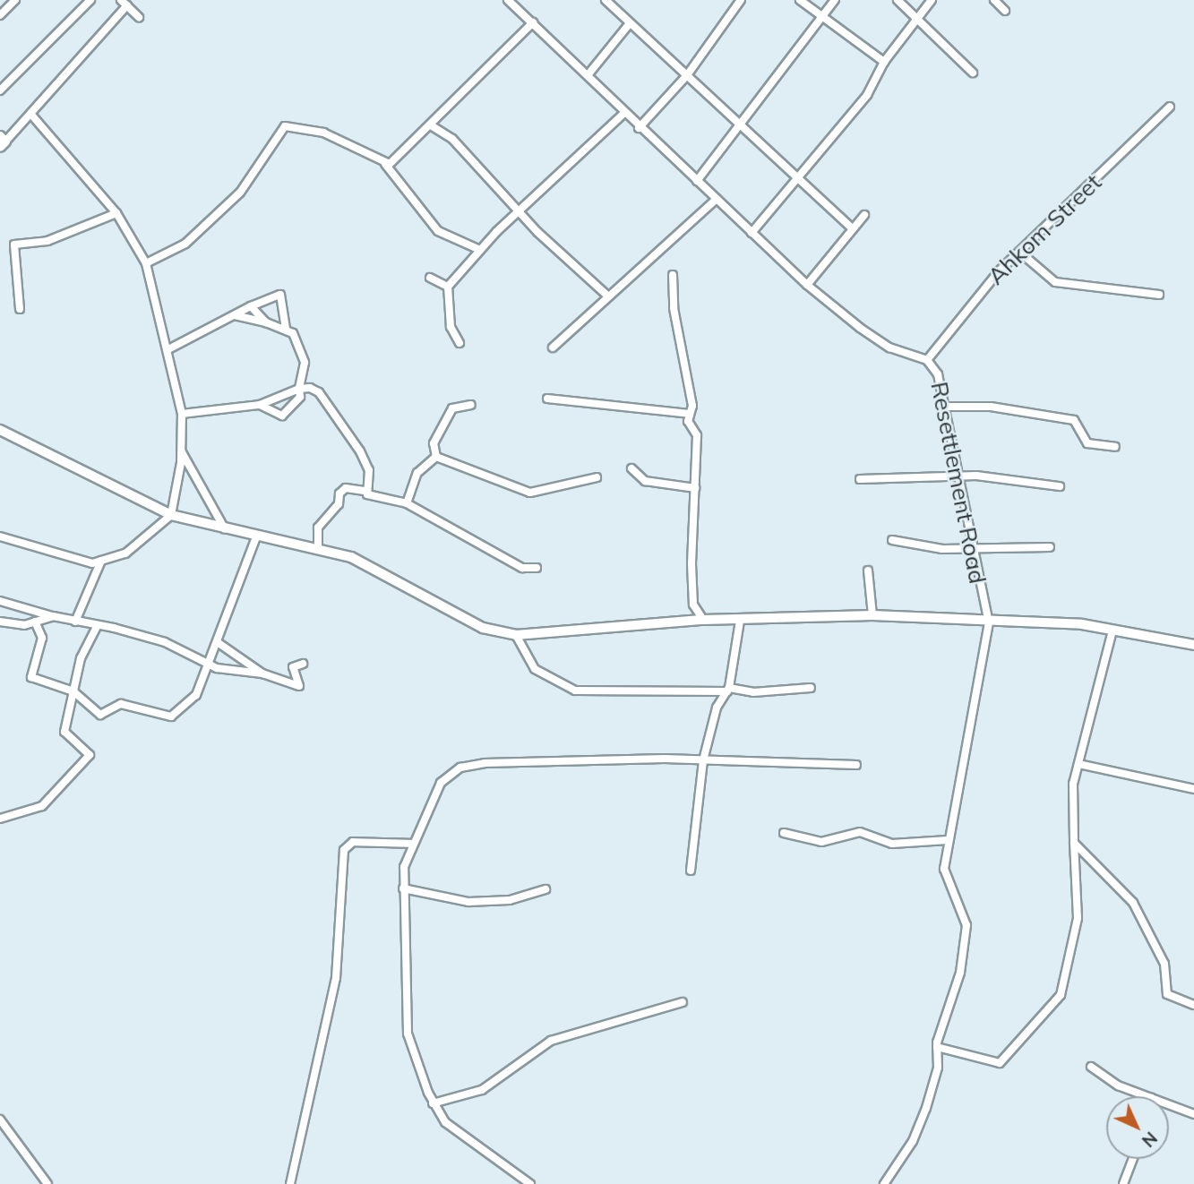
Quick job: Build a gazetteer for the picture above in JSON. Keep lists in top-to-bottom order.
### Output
{
  "streets": {
    "street": ["Ahkom Street", "Resettlement Road"]
  },
  "crossings": [
    ["Ahkom Street", "Resettlement Road"]
  ],
  "north": "bottom right"
}
